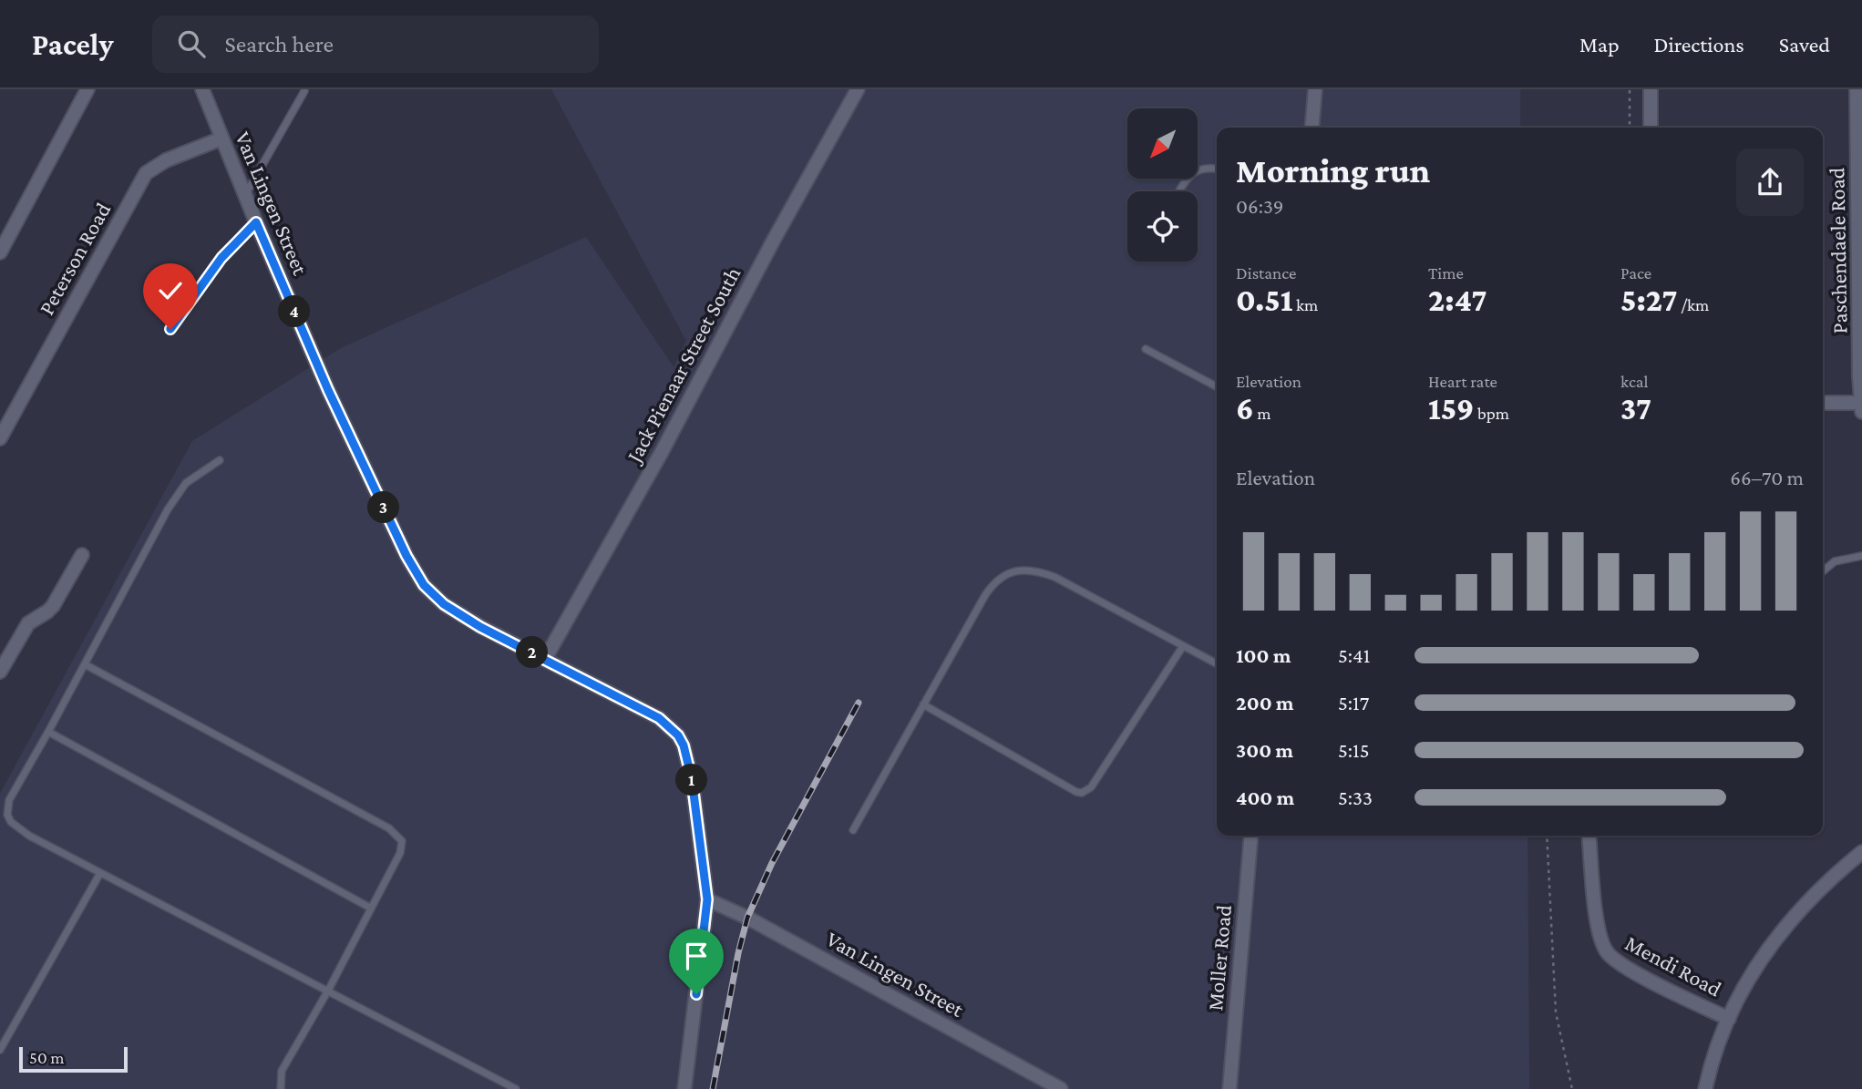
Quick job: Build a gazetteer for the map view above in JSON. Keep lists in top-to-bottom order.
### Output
{
  "streets": {
    "street": [
      "Van Lingen Street",
      "Paschendaele Road",
      "Peterson Road",
      "Jack Pienaar Street South",
      "Moller Road",
      "Mendi Road"
    ]
  },
  "crossings": [
    ["Van Lingen Street", "Peterson Road"],
    ["Van Lingen Street", "Jack Pienaar Street South"]
  ],
  "scale_bar": "50 m",
  "north": "bottom left",
  "page": {
    "header": "Pacely",
    "search": "Search here",
    "nav": ["Map", "Directions", "Saved"],
    "heading": ["Morning run", "06:39"],
    "stats": [
      ["Distance", "0.51 km"],
      ["Time", "2:47"],
      ["Pace", "5:27 /km"],
      ["Elevation", "6 m"],
      ["Heart rate", "159 bpm"],
      ["kcal", "37"]
    ],
    "pins": [
      "4",
      "3",
      "2",
      "1"
    ],
    "chart": ["Elevation", "66–70 m"],
    "list": [
      {
        "name": "100 m",
        "note": "5:41"
      },
      {
        "name": "200 m",
        "note": "5:17"
      },
      {
        "name": "300 m",
        "note": "5:15"
      },
      {
        "name": "400 m",
        "note": "5:33"
      }
    ],
    "scale": "50 m"
  }
}
